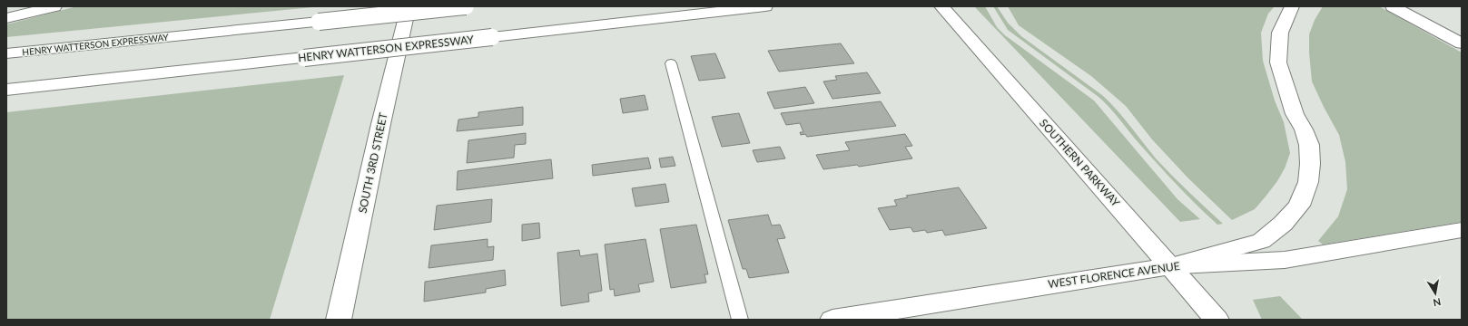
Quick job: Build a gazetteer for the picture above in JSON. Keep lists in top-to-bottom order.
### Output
{
  "streets": {
    "main road": [
      "HENRY WATTERSON EXPRESSWAY",
      "SOUTH 3RD STREET",
      "SOUTHERN PARKWAY",
      "WEST FLORENCE AVENUE"
    ]
  },
  "crossings": [
    ["SOUTHERN PARKWAY", "WEST FLORENCE AVENUE"]
  ],
  "north": "bottom"
}
